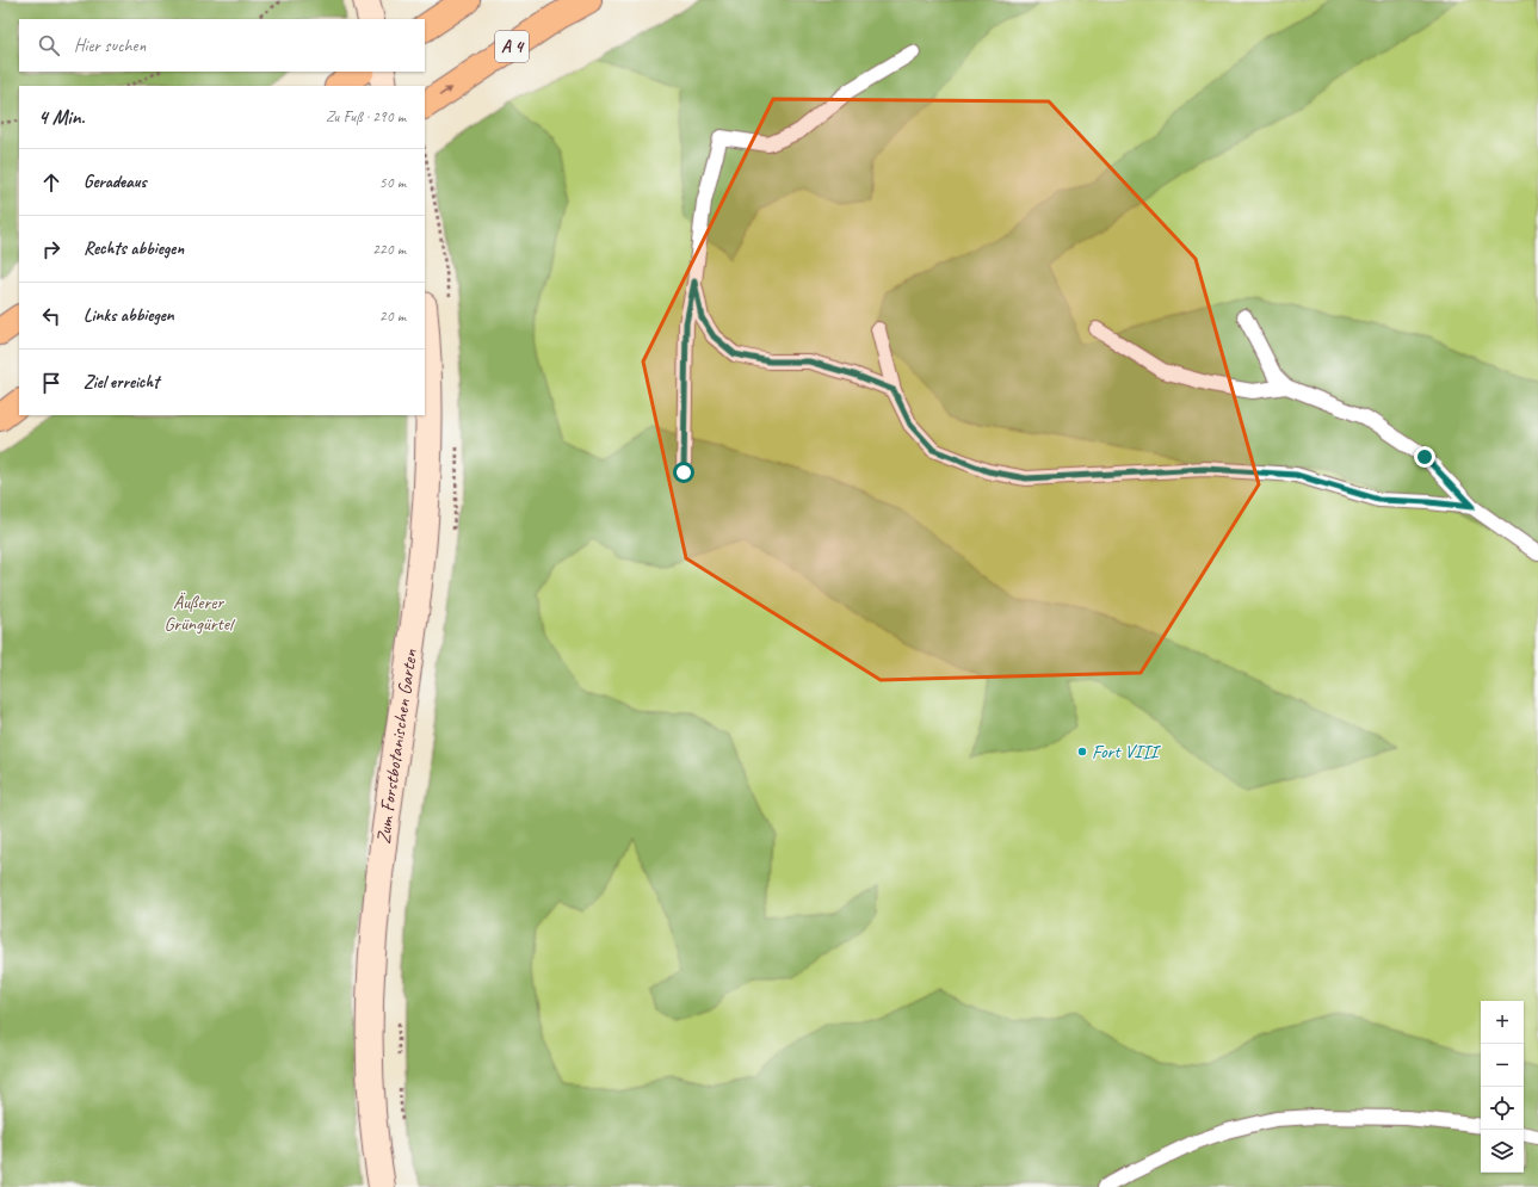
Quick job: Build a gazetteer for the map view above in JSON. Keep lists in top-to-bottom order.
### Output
{
  "streets": {
    "highway": ["A 4"],
    "main road": ["Zum Forstbotanischen Garten"]
  },
  "parks": ["Äußerer Grüngürtel"],
  "places": ["Fort VIII"],
  "page": {
    "search": "Hier suchen",
    "heading": ["4 Min.", "Zu Fuß · 290 m"],
    "list": [
      ["Geradeaus", "50 m"],
      ["Rechts abbiegen", "220 m"],
      ["Links abbiegen", "20 m"],
      "Ziel erreicht"
    ],
    "map_buttons": ["+", "−"]
  }
}
